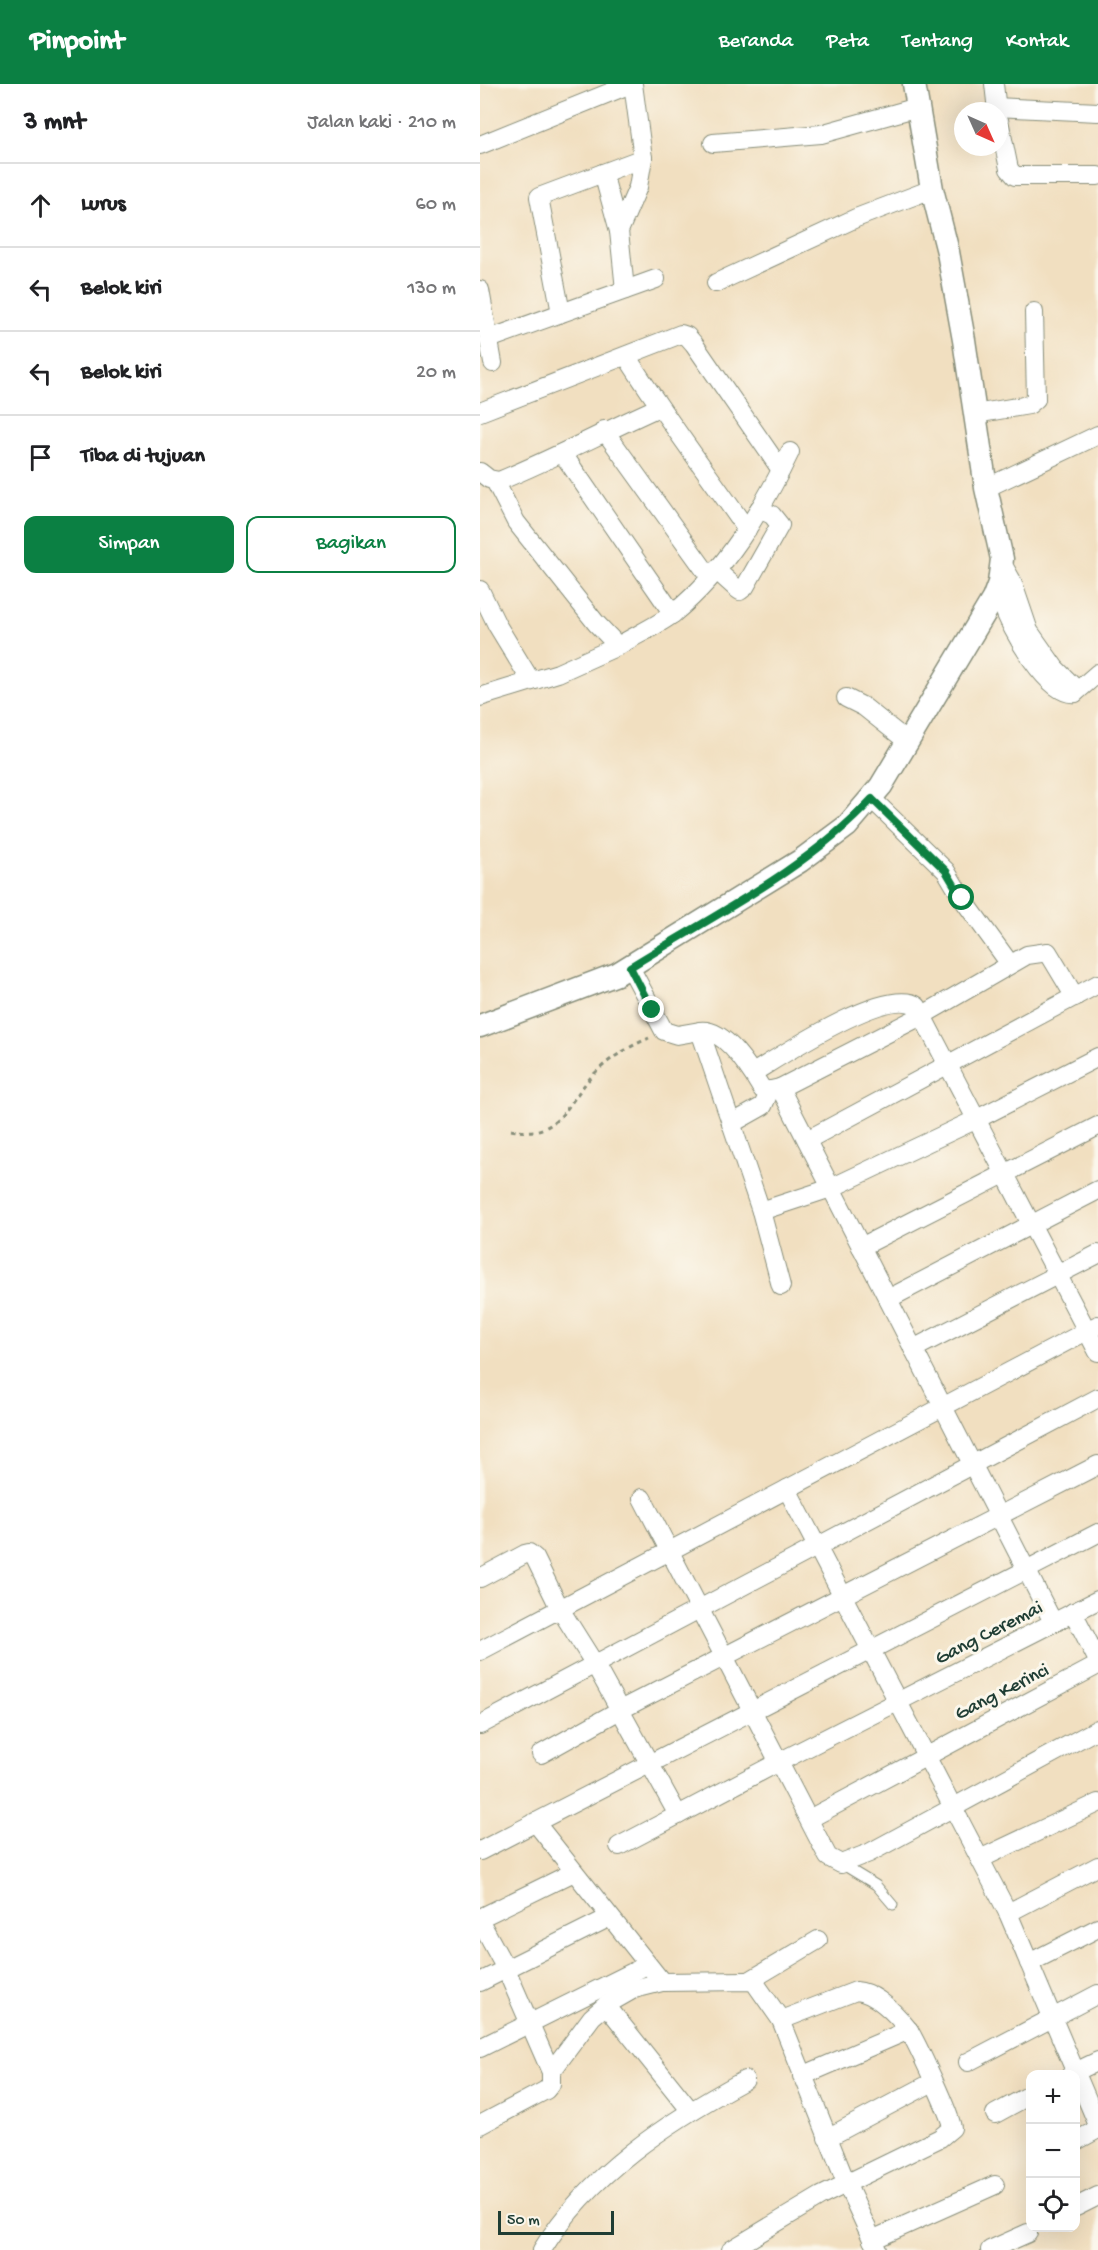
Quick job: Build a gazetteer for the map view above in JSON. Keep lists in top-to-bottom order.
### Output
{
  "streets": {
    "street": ["Gang Ceremai", "Gang Kerinci"]
  },
  "scale_bar": "50 m",
  "north": "bottom right",
  "page": {
    "header": "Pinpoint",
    "nav": [
      "Beranda",
      "Peta",
      "Tentang",
      "Kontak"
    ],
    "heading": ["3 mnt", "Jalan kaki · 210 m"],
    "list": [
      ["Lurus", "60 m"],
      ["Belok kiri", "130 m"],
      ["Belok kiri", "20 m"],
      "Tiba di tujuan"
    ],
    "buttons": ["Simpan", "Bagikan"],
    "map_buttons": ["+", "−"],
    "scale": "50 m"
  }
}
